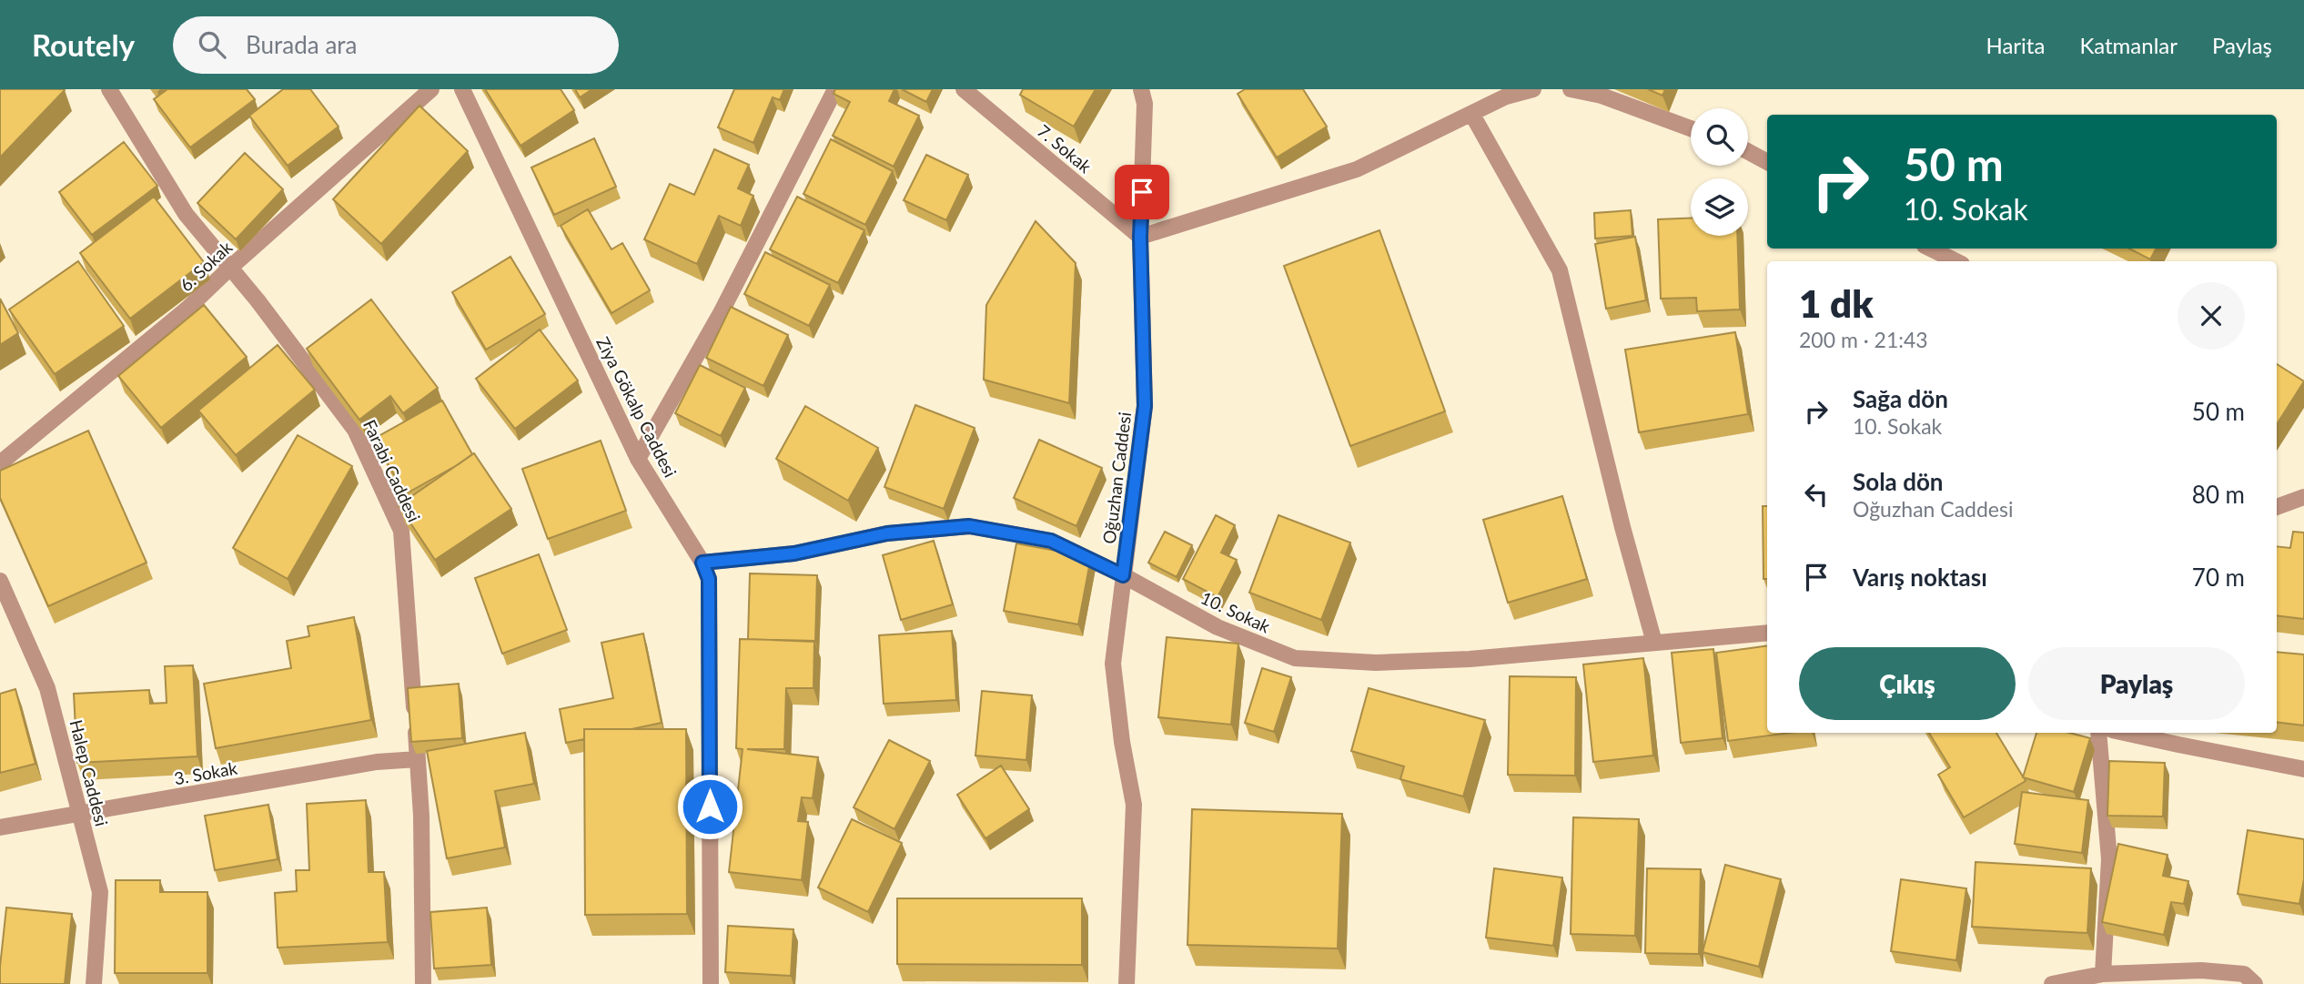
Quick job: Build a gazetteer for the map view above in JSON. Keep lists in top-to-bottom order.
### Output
{
  "streets": {
    "street": [
      "7. Sokak",
      "6. Sokak",
      "Ziya Gökalp Caddesi",
      "Farabi Caddesi",
      "Oğuzhan Caddesi",
      "10. Sokak",
      "Halep Caddesi",
      "3. Sokak"
    ]
  },
  "crossings": [
    ["7. Sokak", "Oğuzhan Caddesi"],
    ["6. Sokak", "Farabi Caddesi"],
    ["Ziya Gökalp Caddesi", "10. Sokak"],
    ["Farabi Caddesi", "3. Sokak"],
    ["Oğuzhan Caddesi", "10. Sokak"],
    ["Halep Caddesi", "3. Sokak"]
  ],
  "page": {
    "header": "Routely",
    "search": "Burada ara",
    "nav": ["Harita", "Katmanlar", "Paylaş"],
    "turn": ["50 m", "10. Sokak"],
    "heading": ["1 dk", "200 m · 21:43"],
    "list": [
      {
        "name": "Sağa dön",
        "note": "10. Sokak",
        "value": "50 m"
      },
      {
        "name": "Sola dön",
        "note": "Oğuzhan Caddesi",
        "value": "80 m"
      },
      {
        "name": "Varış noktası",
        "value": "70 m"
      }
    ],
    "buttons": ["Çıkış", "Paylaş"]
  }
}
